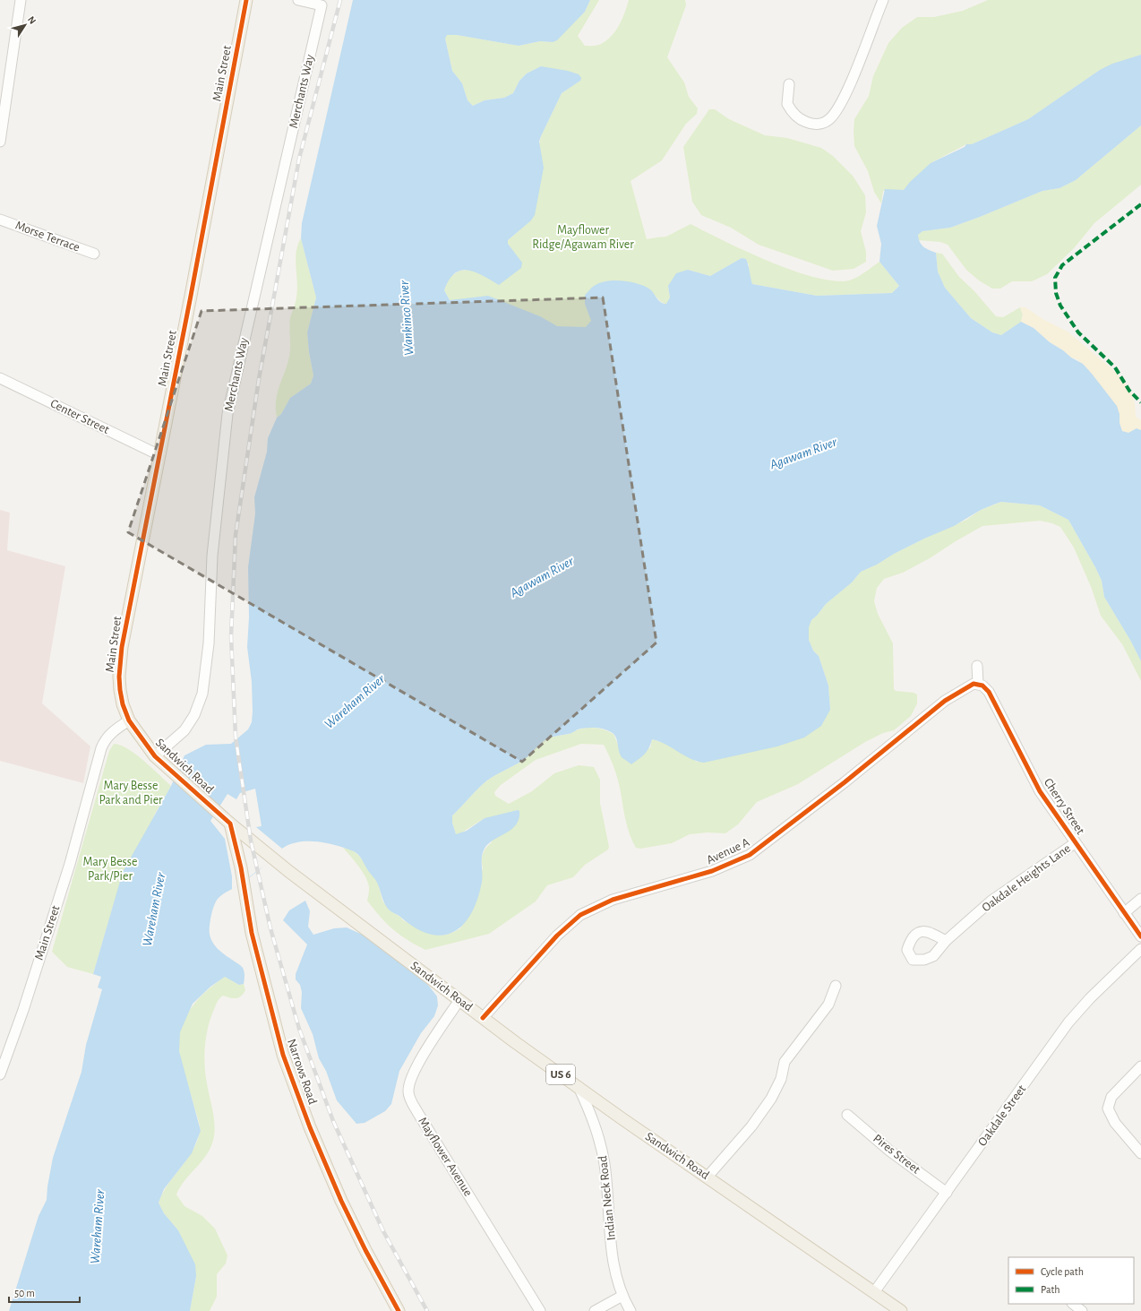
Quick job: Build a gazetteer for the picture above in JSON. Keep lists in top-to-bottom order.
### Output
{
  "streets": {
    "main road": [
      "Main Street",
      "Sandwich Road",
      "Narrows Road",
      "US 6"
    ],
    "street": [
      "Merchants Way",
      "Morse Terrace",
      "Center Street",
      "Cherry Street",
      "Avenue A",
      "Oakdale Heights Lane",
      "Oakdale Street",
      "Pires Street",
      "Mayflower Avenue",
      "Indian Neck Road"
    ]
  },
  "crossings": [
    ["Main Street", "Center Street"],
    ["Main Street", "Sandwich Road"],
    ["Merchants Way", "Sandwich Road"],
    ["Sandwich Road", "Avenue A"],
    ["Sandwich Road", "Narrows Road"],
    ["Sandwich Road", "Oakdale Street"],
    ["Sandwich Road", "Mayflower Avenue"],
    ["Sandwich Road", "Indian Neck Road"],
    ["Cherry Street", "Avenue A"],
    ["Cherry Street", "Oakdale Heights Lane"],
    ["Oakdale Street", "Pires Street"]
  ],
  "water": ["Wankinco River", "Agawam River", "Wareham River"],
  "parks": ["Mayflower Ridge/Agawam River", "Mary Besse Park and Pier", "Mary Besse Park/Pier"],
  "legend": ["Cycle path", "Path"],
  "scale_bar": "50 m",
  "north": "top right"
}
